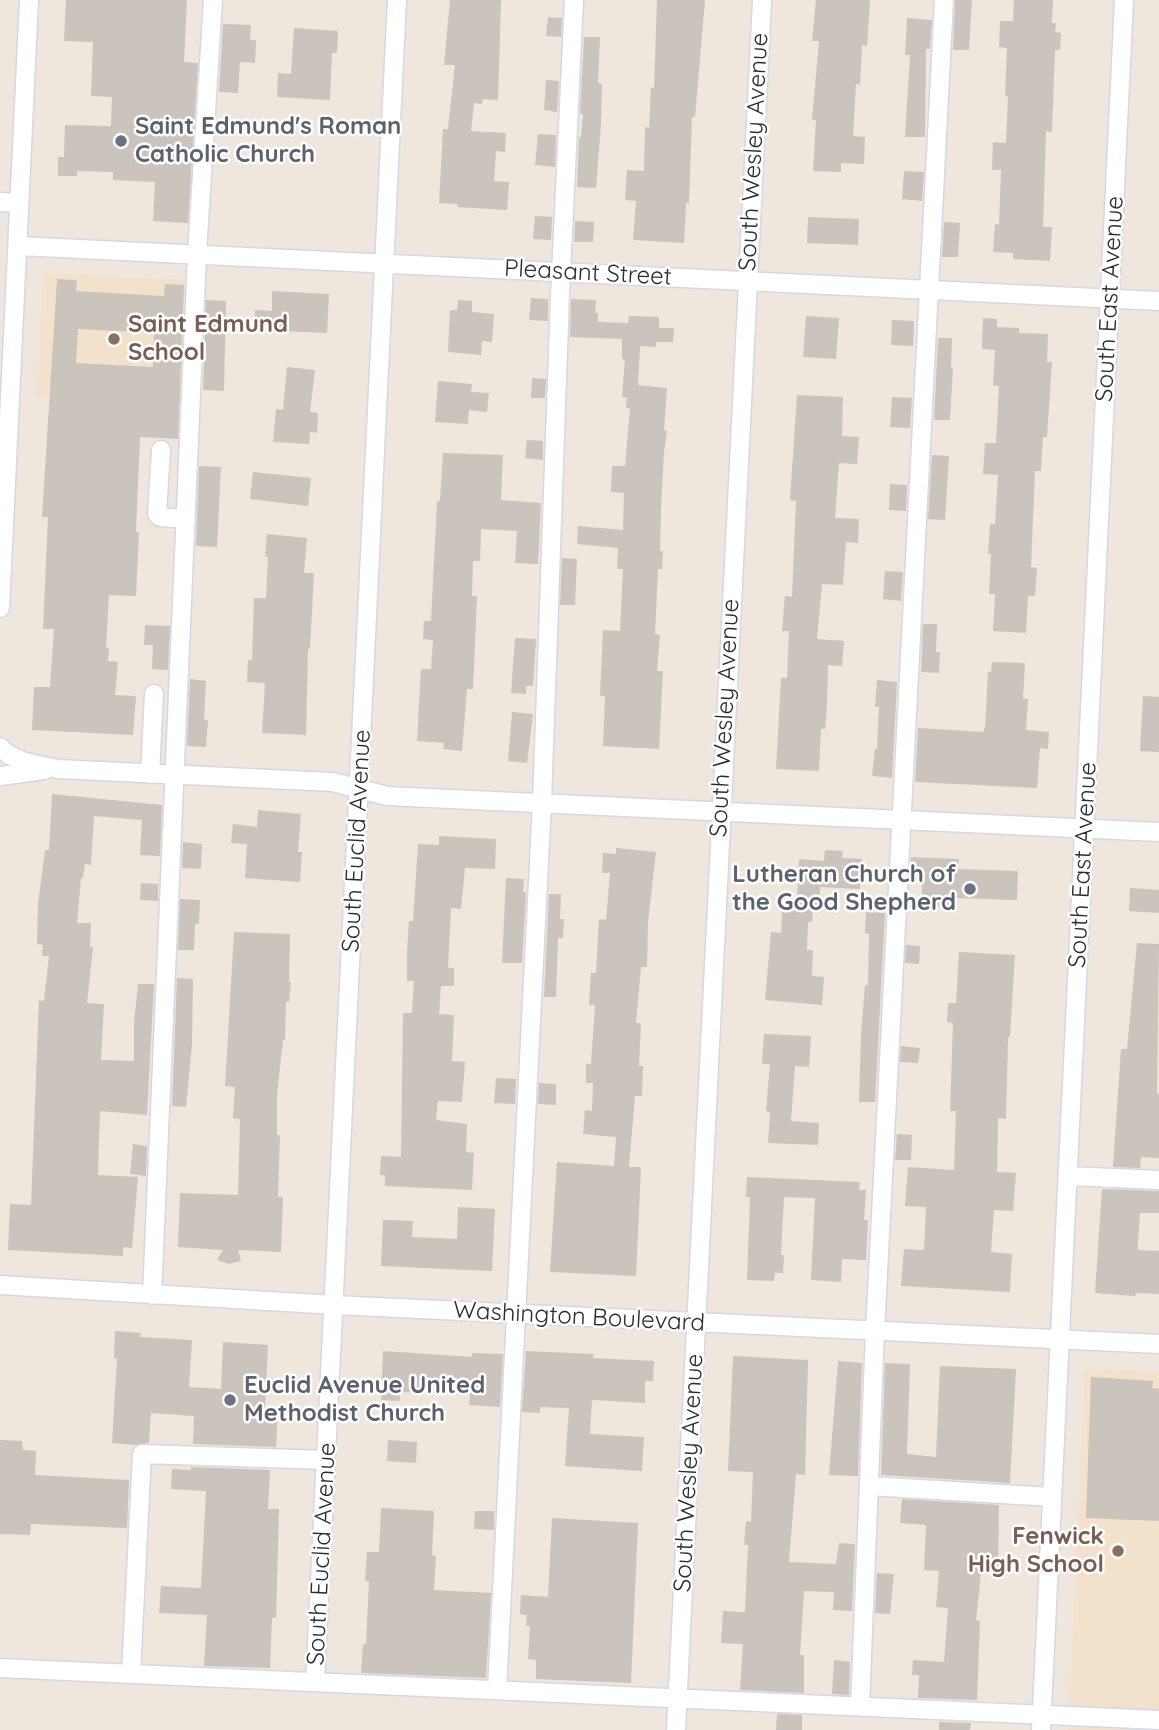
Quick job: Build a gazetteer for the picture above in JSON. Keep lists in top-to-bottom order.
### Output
{
  "streets": {
    "street": [
      "South Wesley Avenue",
      "Pleasant Street",
      "South East Avenue",
      "South Euclid Avenue",
      "Washington Boulevard"
    ]
  },
  "crossings": [
    ["South Wesley Avenue", "Pleasant Street"],
    ["South Wesley Avenue", "Washington Boulevard"],
    ["Pleasant Street", "South East Avenue"],
    ["Pleasant Street", "South Euclid Avenue"],
    ["South East Avenue", "Washington Boulevard"],
    ["South Euclid Avenue", "Washington Boulevard"]
  ],
  "places": [
    "Saint Edmund's Roman Catholic Church",
    "Saint Edmund School",
    "Lutheran Church of the Good Shepherd",
    "Euclid Avenue United Methodist Church",
    "Fenwick High School"
  ]
}
